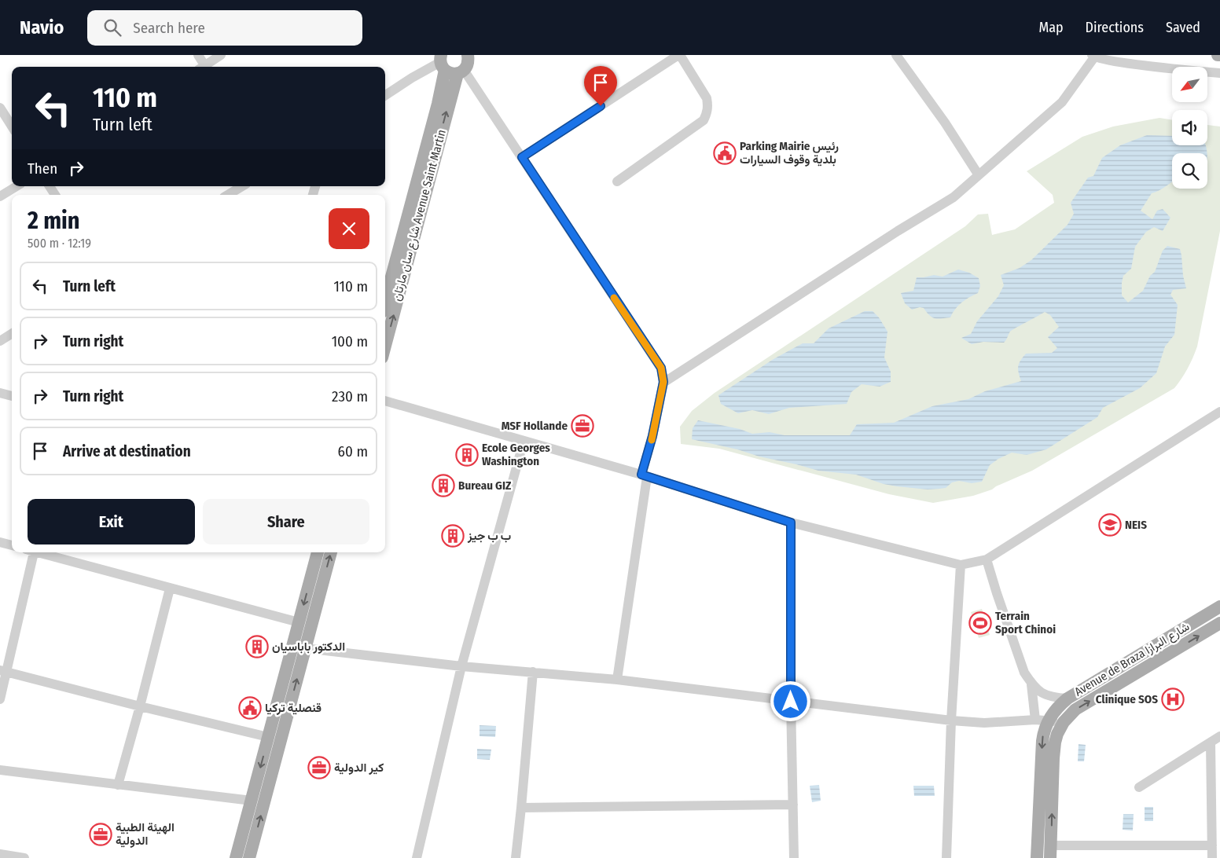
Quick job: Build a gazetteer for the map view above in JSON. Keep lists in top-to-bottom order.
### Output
{
  "streets": {
    "main road": ["شارع سان مارتان Avenue Saint Martin", "Avenue de Braza شارع البرازا"]
  },
  "places": {
    "public building": ["Parking Mairie رئيس بلدية وقوف السيارات", "قنصلية تركيا"],
    "office": ["MSF Hollande", "كير الدولية", "الهيئة الطبية الدولية"],
    "building": [
      "Ecole Georges Washington",
      "Bureau GIZ",
      "ب ب جيز",
      "الدكتور باباسيان"
    ],
    "school or university": ["NEIS"],
    "sports": ["Terrain Sport Chinoi"],
    "hospital": ["Clinique SOS"]
  },
  "north": "bottom left",
  "page": {
    "header": "Navio",
    "search": "Search here",
    "nav": ["Map", "Directions", "Saved"],
    "turn": ["110 m", "Turn left"],
    "then": "Then",
    "heading": ["2 min", "500 m · 12:19"],
    "list": [
      {
        "name": "Turn left",
        "value": "110 m"
      },
      {
        "name": "Turn right",
        "value": "100 m"
      },
      {
        "name": "Turn right",
        "value": "230 m"
      },
      {
        "name": "Arrive at destination",
        "value": "60 m"
      }
    ],
    "buttons": ["Exit", "Share"]
  }
}
